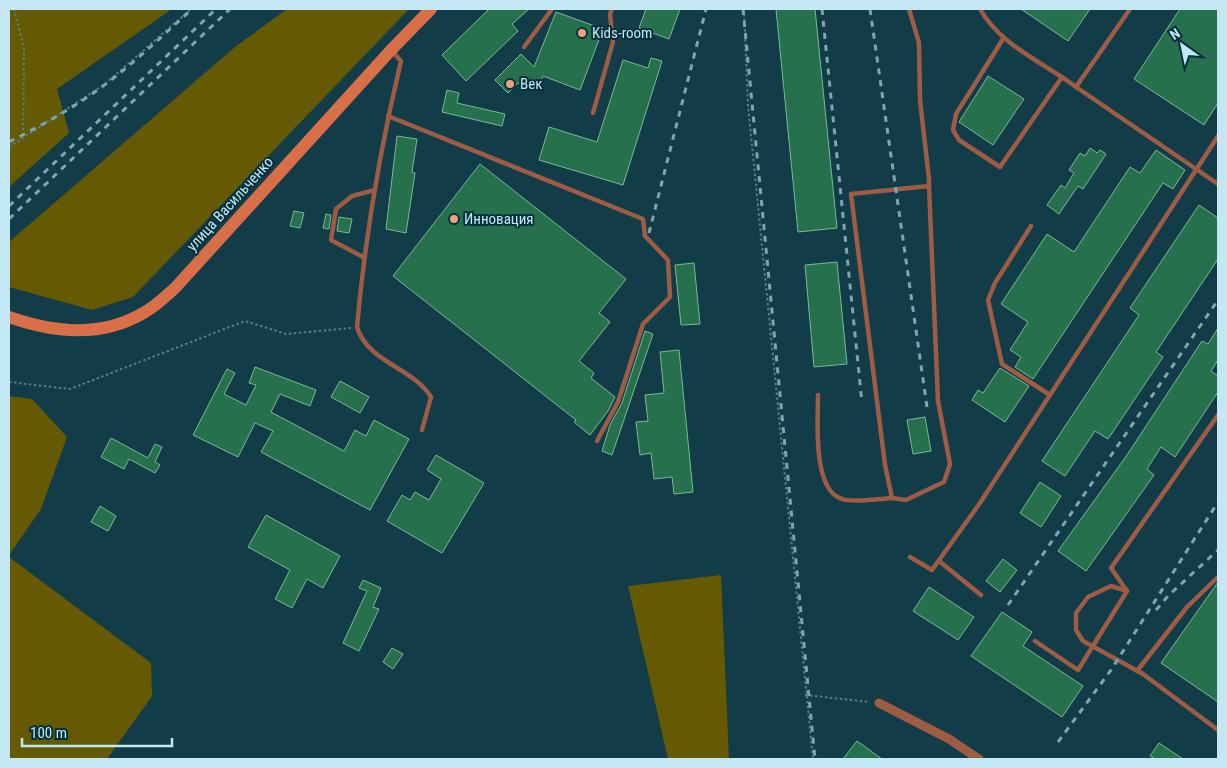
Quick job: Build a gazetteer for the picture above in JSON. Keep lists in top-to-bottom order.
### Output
{
  "streets": {
    "main road": ["улица Васильченко"]
  },
  "places": ["Kids-room", "Век", "Инновация"],
  "scale_bar": "100 m",
  "north": "top left"
}
